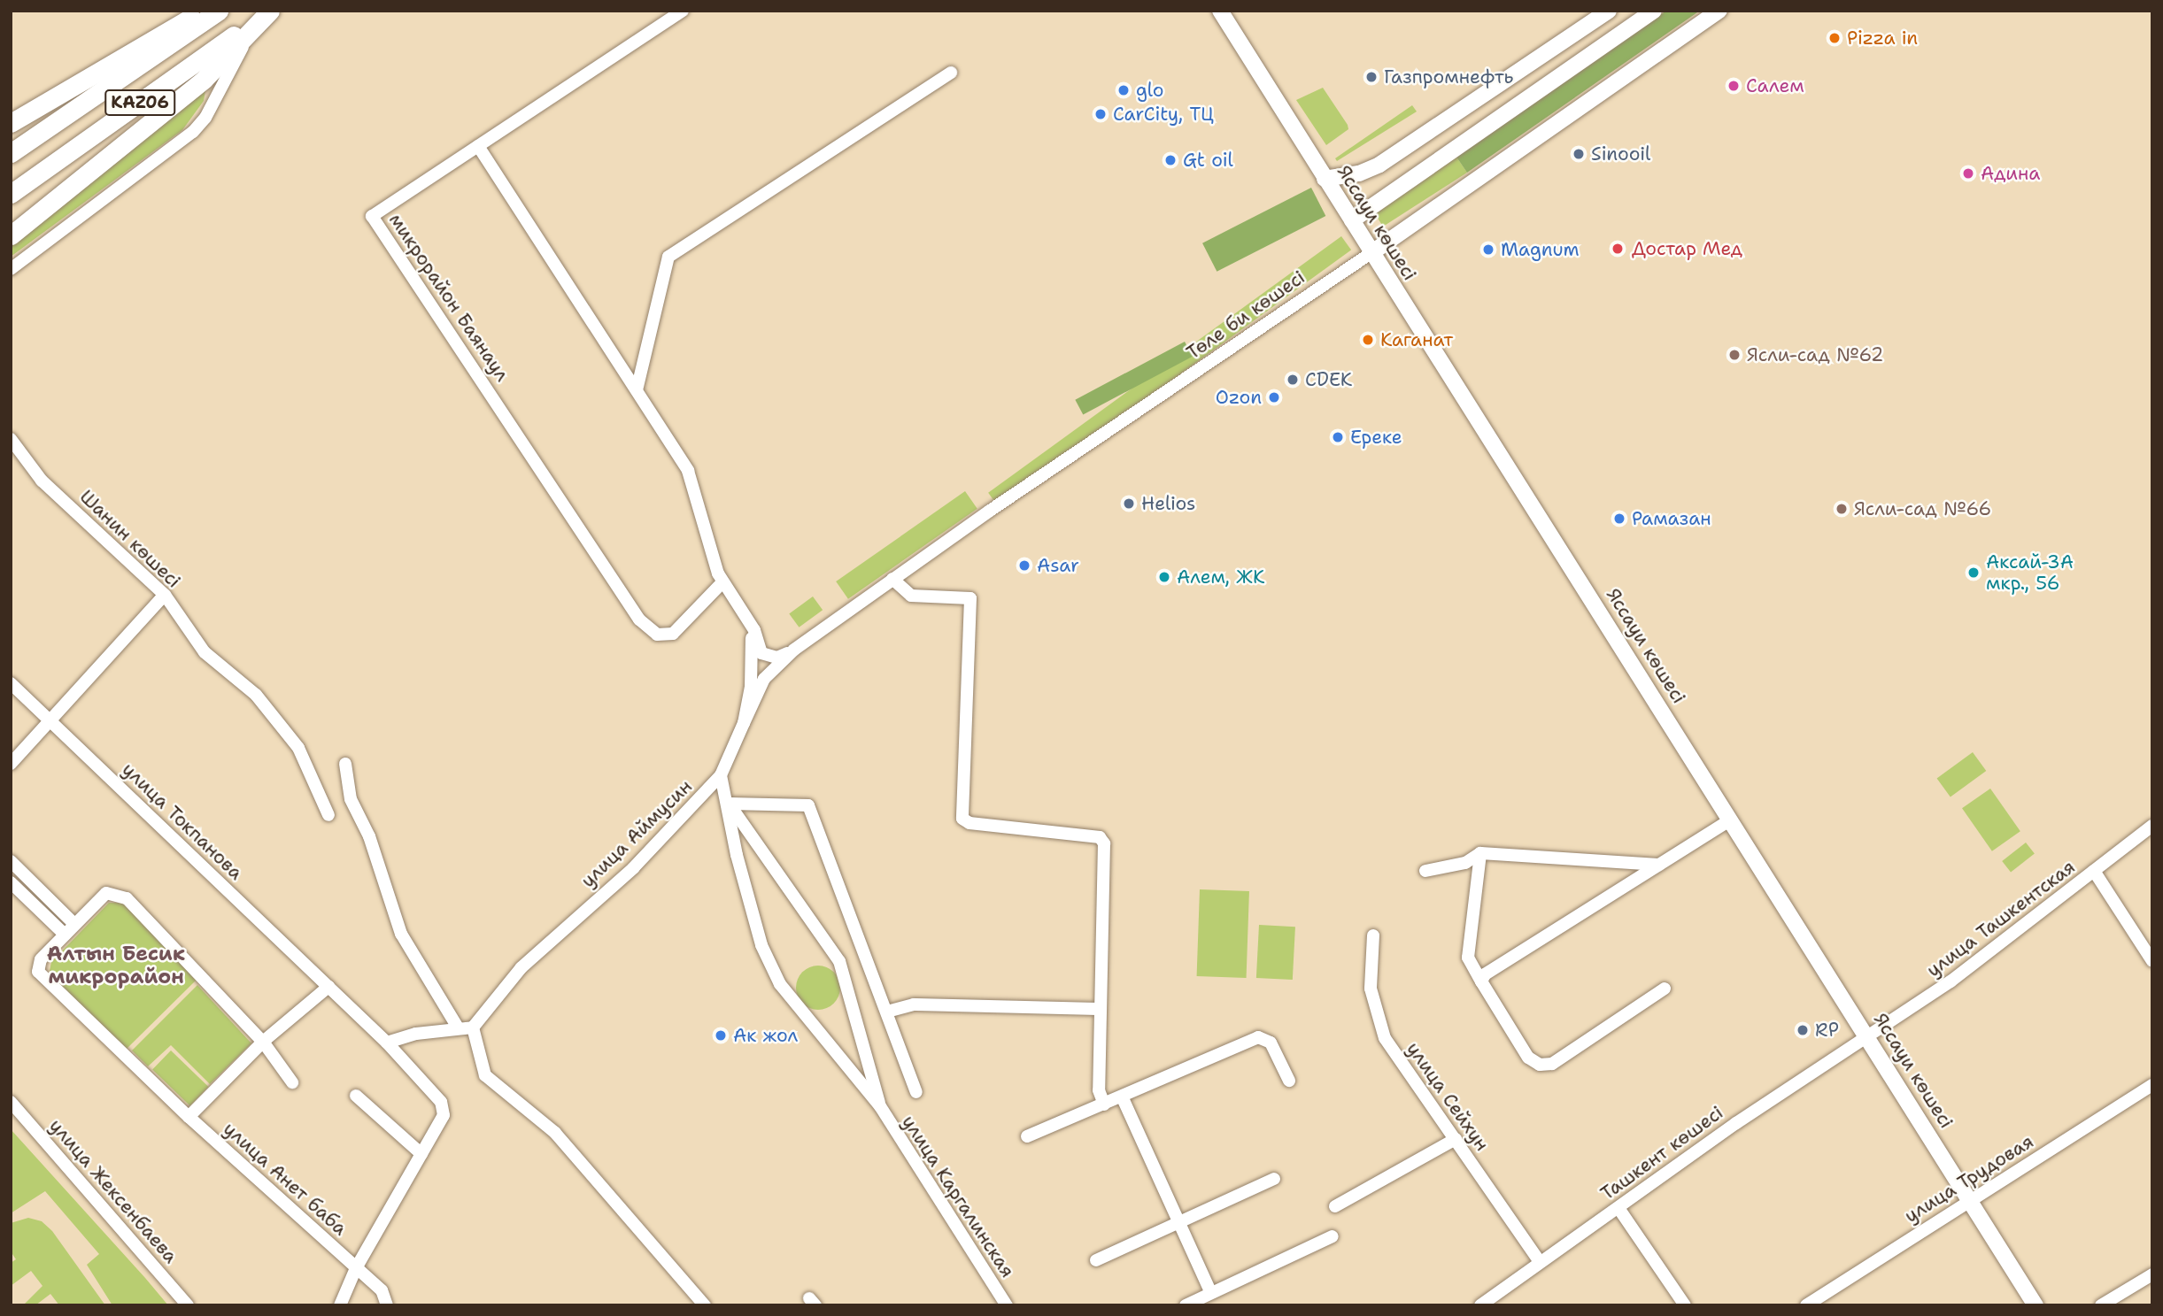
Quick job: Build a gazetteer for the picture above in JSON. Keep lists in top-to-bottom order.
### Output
{
  "streets": {
    "highway": ["KАZ06"],
    "main road": ["Яссауи көшесі", "Төле би көшесі"],
    "street": [
      "микрорайон Баянаул",
      "Шанин көшесі",
      "улица Токпанова",
      "улица Аймусин",
      "улица Ташкентская",
      "улица Сейхун",
      "Ташкент көшесі",
      "улица Анет баба",
      "улица Трудовая",
      "улица Жексенбаева",
      "улица Каргалинская"
    ]
  },
  "crossings": [
    ["Яссауи көшесі", "Төле би көшесі"],
    ["Яссауи көшесі", "улица Ташкентская"],
    ["Яссауи көшесі", "Ташкент көшесі"],
    ["Яссауи көшесі", "улица Трудовая"],
    ["Төле би көшесі", "улица Аймусин"],
    ["улица Ташкентская", "Ташкент көшесі"],
    ["улица Сейхун", "Ташкент көшесі"]
  ],
  "districts": ["Алтын Бесик микрорайон"],
  "places": [
    "Pizza in",
    "Газпромнефть",
    "Салем",
    "glo",
    "CarCity, ТЦ",
    "Sinooil",
    "Gt oil",
    "Адина",
    "Достар Мед",
    "Magnum",
    "Каганат",
    "Ясли-сад №62",
    "CDEK",
    "Ozon",
    "Ереке",
    "Helios",
    "Ясли-сад №66",
    "Рамазан",
    "Asar",
    "Аксай-3А мкр., 56",
    "Алем, ЖК",
    "RP",
    "Ак жол"
  ]
}
